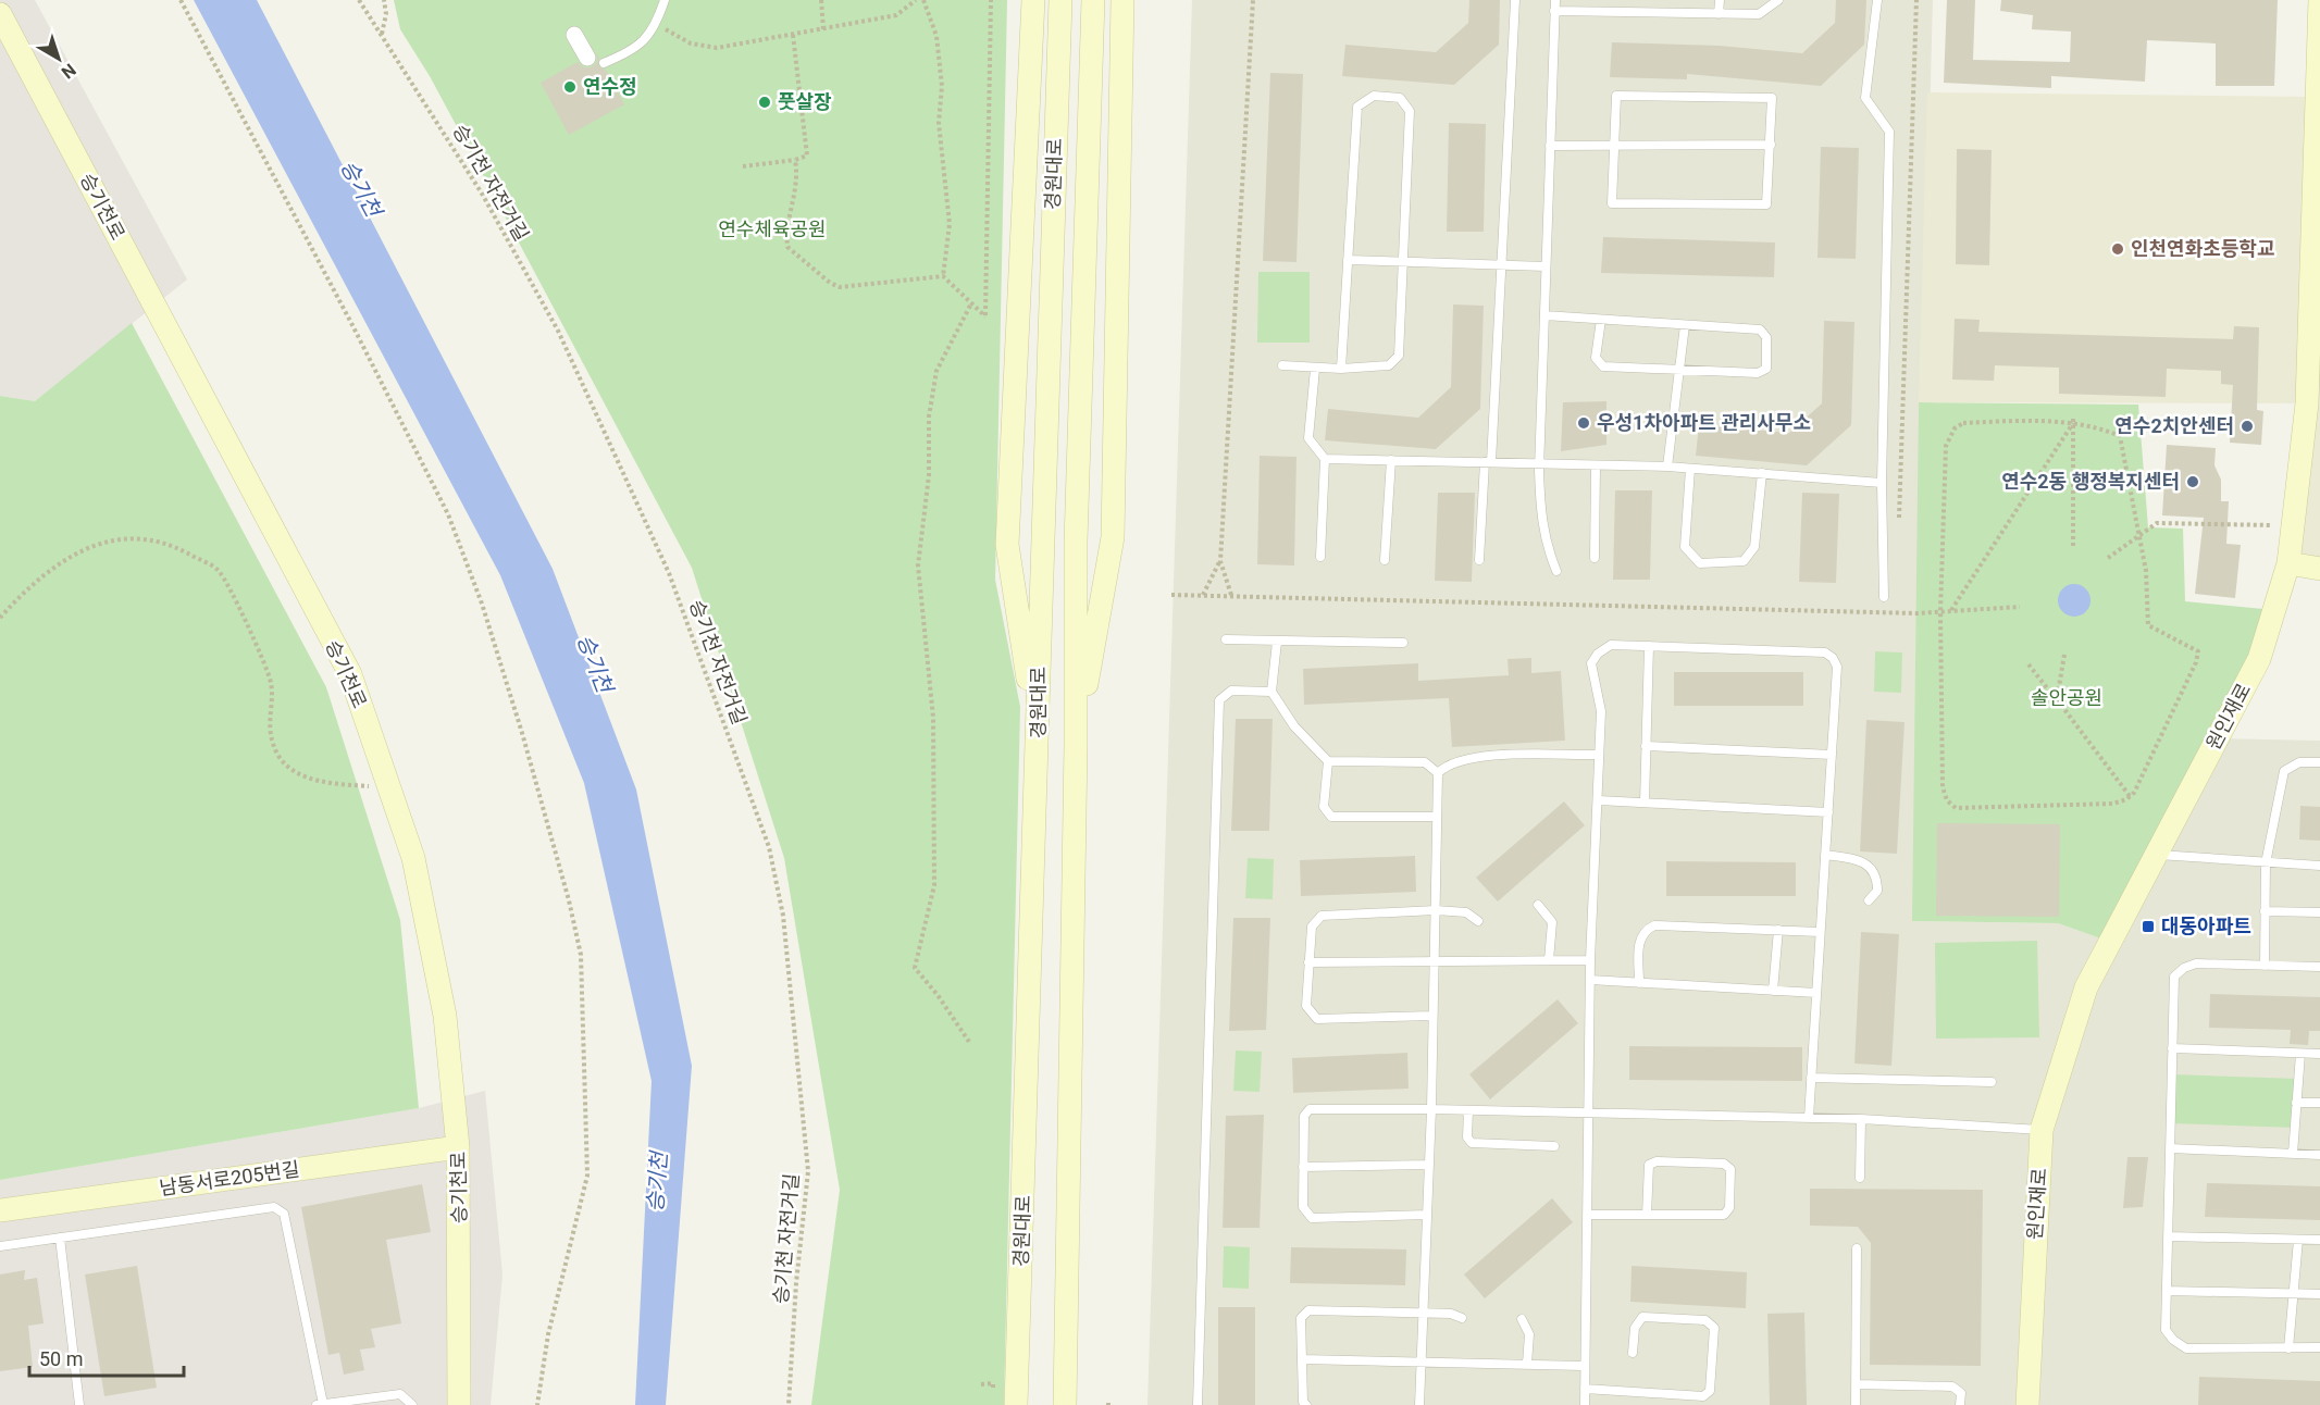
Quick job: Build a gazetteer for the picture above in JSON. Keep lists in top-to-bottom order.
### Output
{
  "streets": {
    "main road": [
      "경원대로",
      "승기천로",
      "원인재로",
      "남동서로205번길"
    ],
    "path": ["승기천 자전거길"]
  },
  "crossings": [
    ["승기천로", "남동서로205번길"]
  ],
  "water": ["승기천"],
  "parks": ["연수체육공원", "솔안공원"],
  "places": {
    "other": [
      "연수정",
      "풋살장",
      "인천연화초등학교",
      "우성1차아파트 관리사무소",
      "연수2치안센터",
      "연수2동 행정복지센터"
    ],
    "transit": ["대동아파트"]
  },
  "scale_bar": "50 m",
  "north": "bottom right"
}
